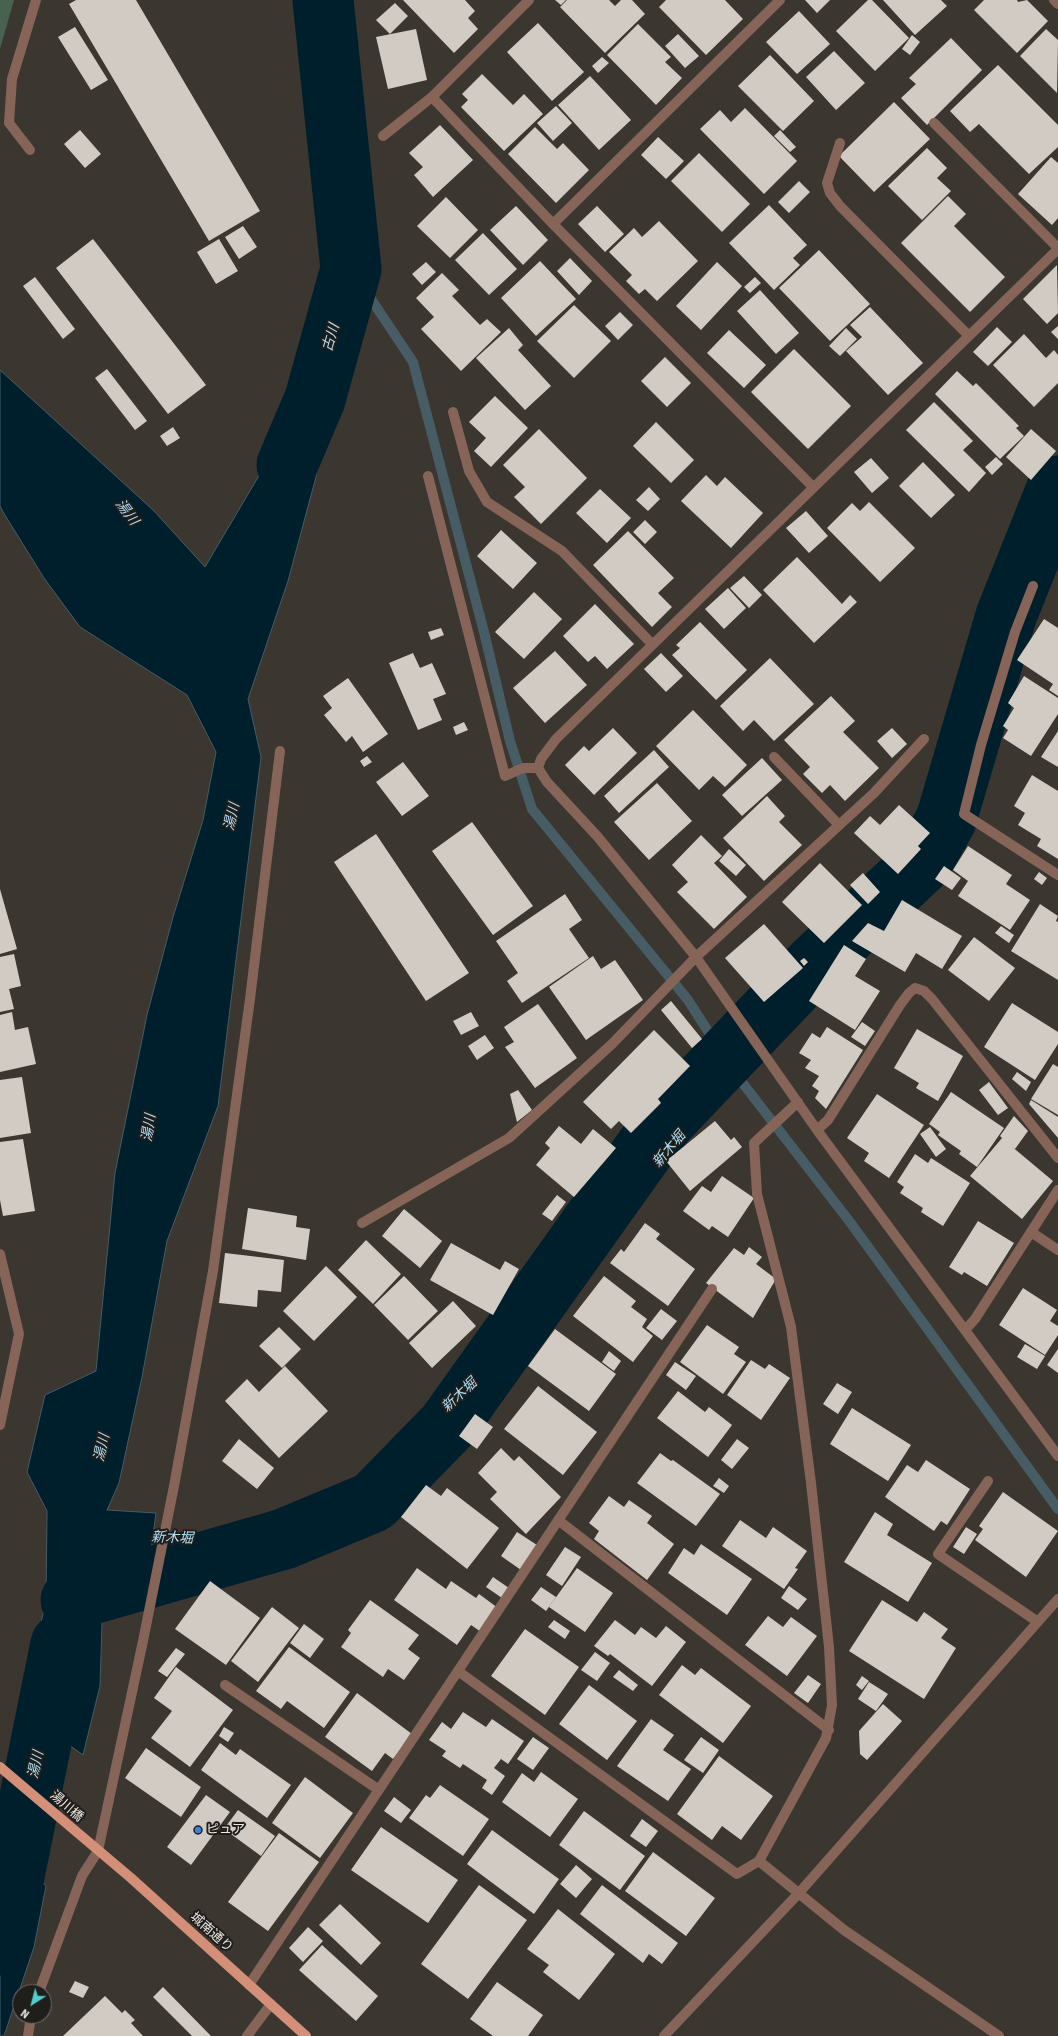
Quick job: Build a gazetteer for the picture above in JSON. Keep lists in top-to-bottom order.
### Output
{
  "streets": {
    "main road": ["湯川橋", "城南通り"]
  },
  "crossings": [
    ["湯川橋", "城南通り"]
  ],
  "water": ["古川", "湯川", "新木堀"],
  "places": ["ピュア"],
  "north": "bottom left"
}
